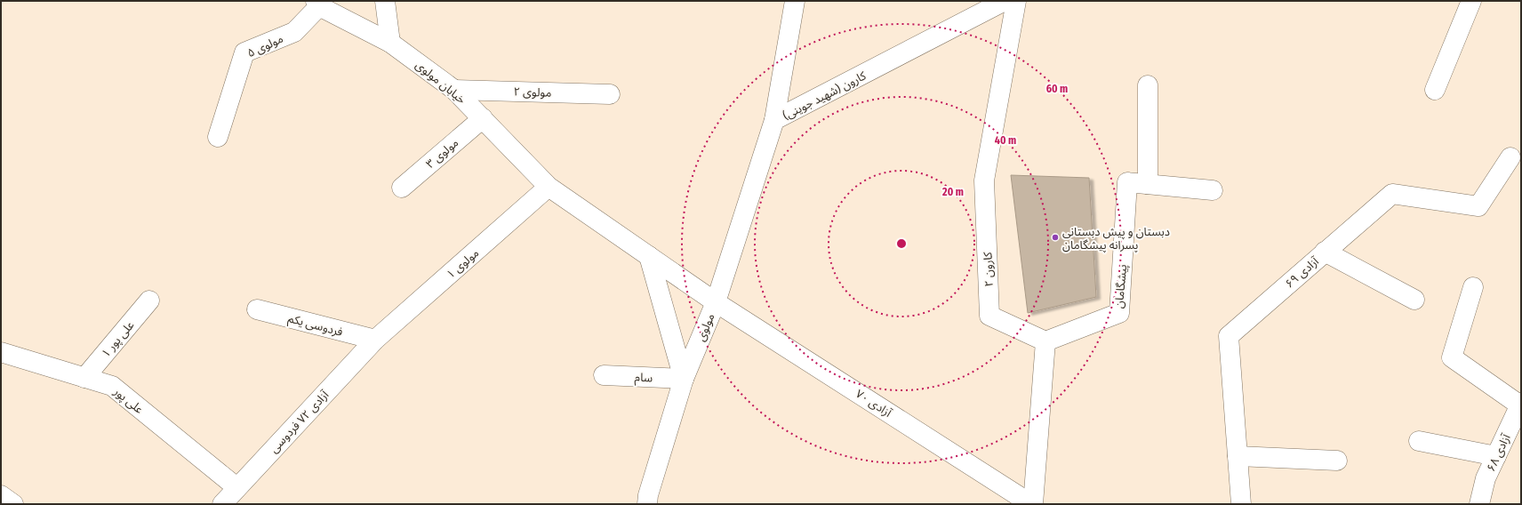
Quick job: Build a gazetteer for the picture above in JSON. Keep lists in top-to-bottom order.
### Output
{
  "streets": {
    "street": [
      "مولوی ۵",
      "خیابان مولوی",
      "مولوی ۲",
      "کارون (شهید جوینی)",
      "مولوی ۳",
      "مولوی ۱",
      "کارون ۲",
      "آزادی ۶۹",
      "پیشگامان",
      "فردوسی یکم",
      "مولوی",
      "علی پور ۱",
      "سام",
      "علی پور",
      "آزادی ۷۰",
      "آزادی ۷۲ فردوسی",
      "آزادی ۶۸"
    ]
  },
  "crossings": [
    ["مولوی ۵", "خیابان مولوی"],
    ["خیابان مولوی", "مولوی ۲"],
    ["خیابان مولوی", "مولوی ۳"],
    ["خیابان مولوی", "مولوی ۱"],
    ["خیابان مولوی", "مولوی"],
    ["کارون (شهید جوینی)", "مولوی"],
    ["کارون (شهید جوینی)", "آزادی ۷۰"],
    ["مولوی ۱", "فردوسی یکم"],
    ["مولوی ۱", "مولوی"],
    ["مولوی ۱", "آزادی ۷۲ فردوسی"],
    ["کارون ۲", "پیشگامان"],
    ["فردوسی یکم", "آزادی ۷۲ فردوسی"],
    ["مولوی", "سام"],
    ["مولوی", "آزادی ۷۰"],
    ["علی پور ۱", "علی پور"],
    ["علی پور", "آزادی ۷۲ فردوسی"]
  ],
  "places": ["دبستان و پیش دبستانی پسرانه پیشگامان"],
  "rings": ["60 m", "40 m", "20 m"]
}
